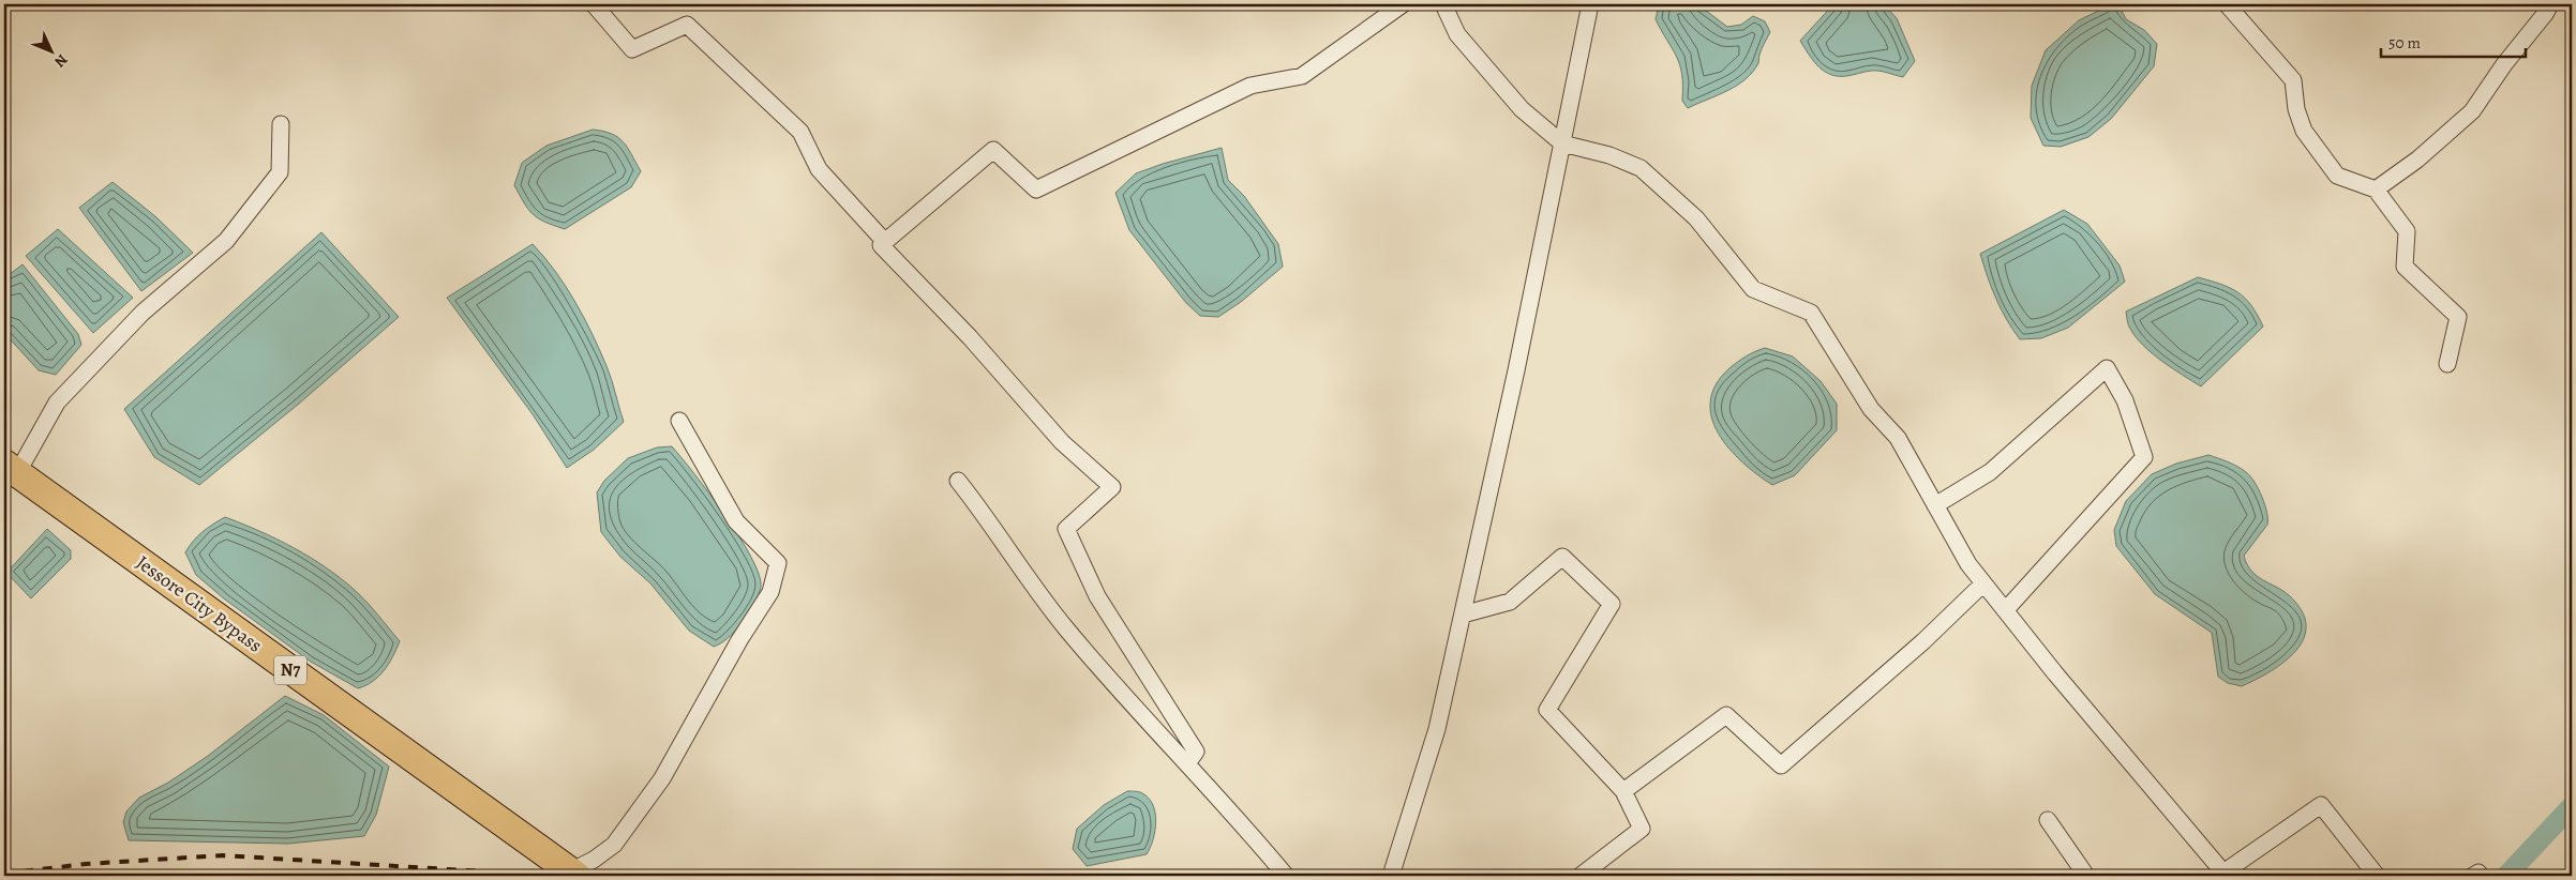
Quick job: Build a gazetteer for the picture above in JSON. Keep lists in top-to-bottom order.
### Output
{
  "streets": {
    "highway": ["Jessore City Bypass", "N7"]
  },
  "scale_bar": "50 m",
  "north": "bottom right"
}
